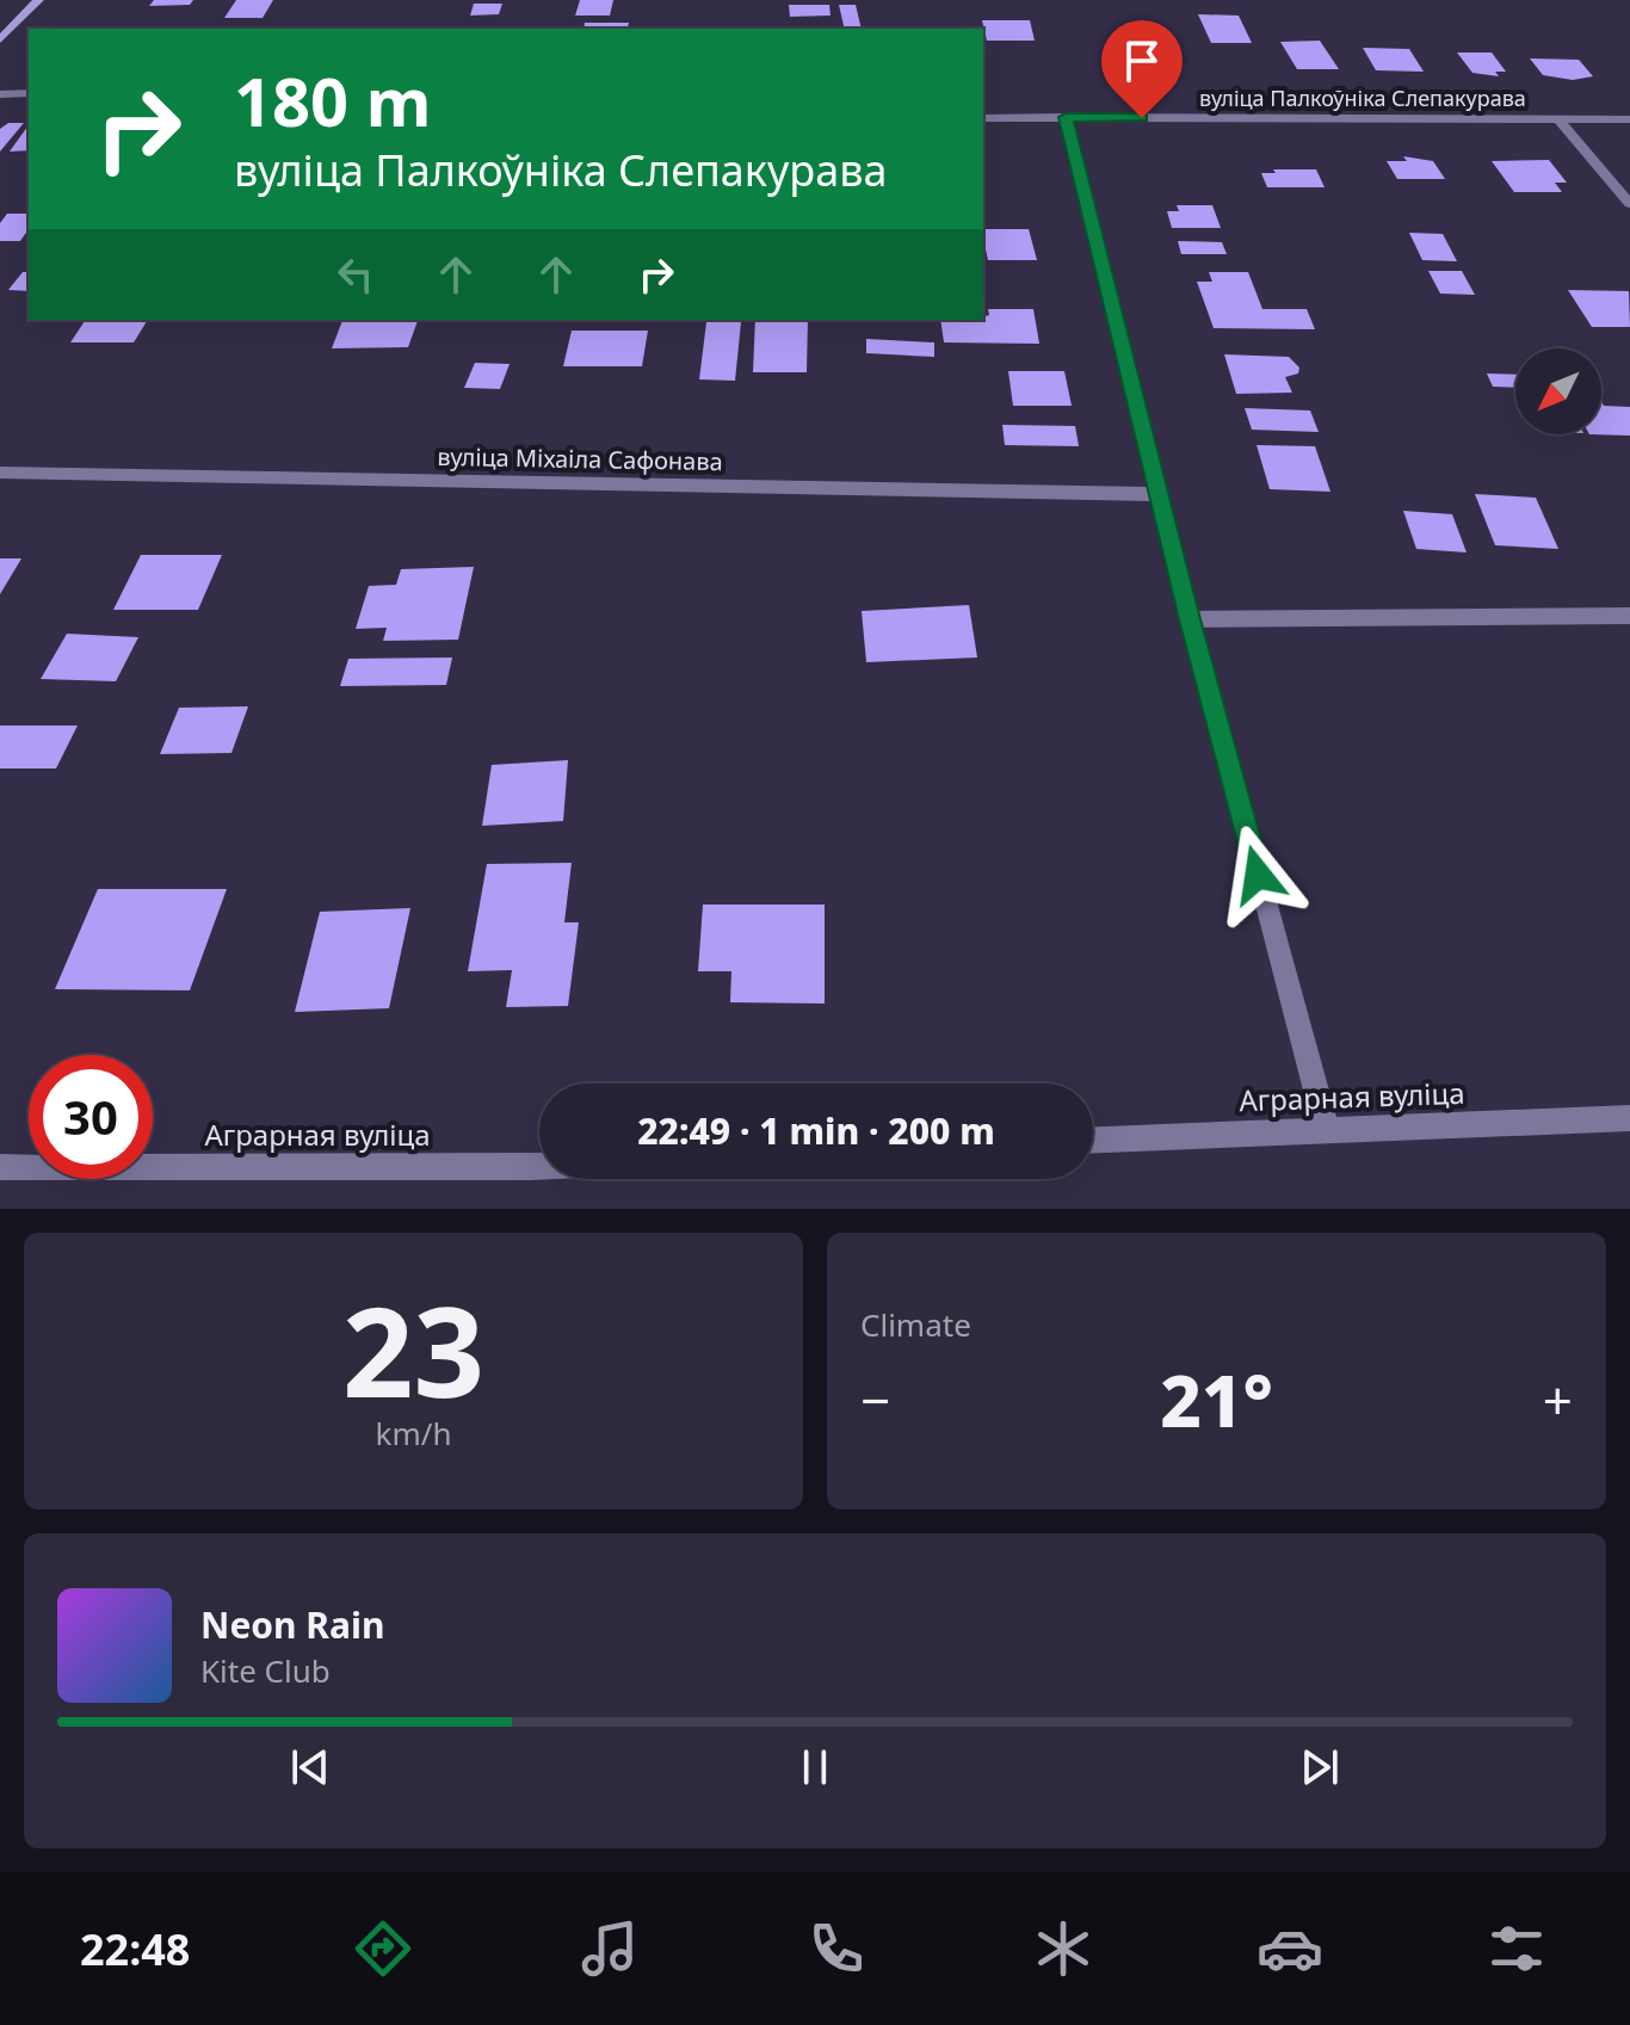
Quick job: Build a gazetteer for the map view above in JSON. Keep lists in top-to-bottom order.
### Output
{
  "streets": {
    "street": ["вуліца Палкоўніка Слепакурава", "вуліца Міхаіла Сафонава", "Аграрная вуліца"]
  },
  "north": "bottom left",
  "page": {
    "turn": ["180 m", "вуліца Палкоўніка Слепакурава"],
    "limit": "30",
    "trip": "22:49 · 1 min · 200 m",
    "tile": [
      ["23", "km/h"],
      "Climate"
    ],
    "heat": ["−", "21°", "+"],
    "song": ["Neon Rain", "Kite Club"],
    "tabs": "22:48"
  }
}
